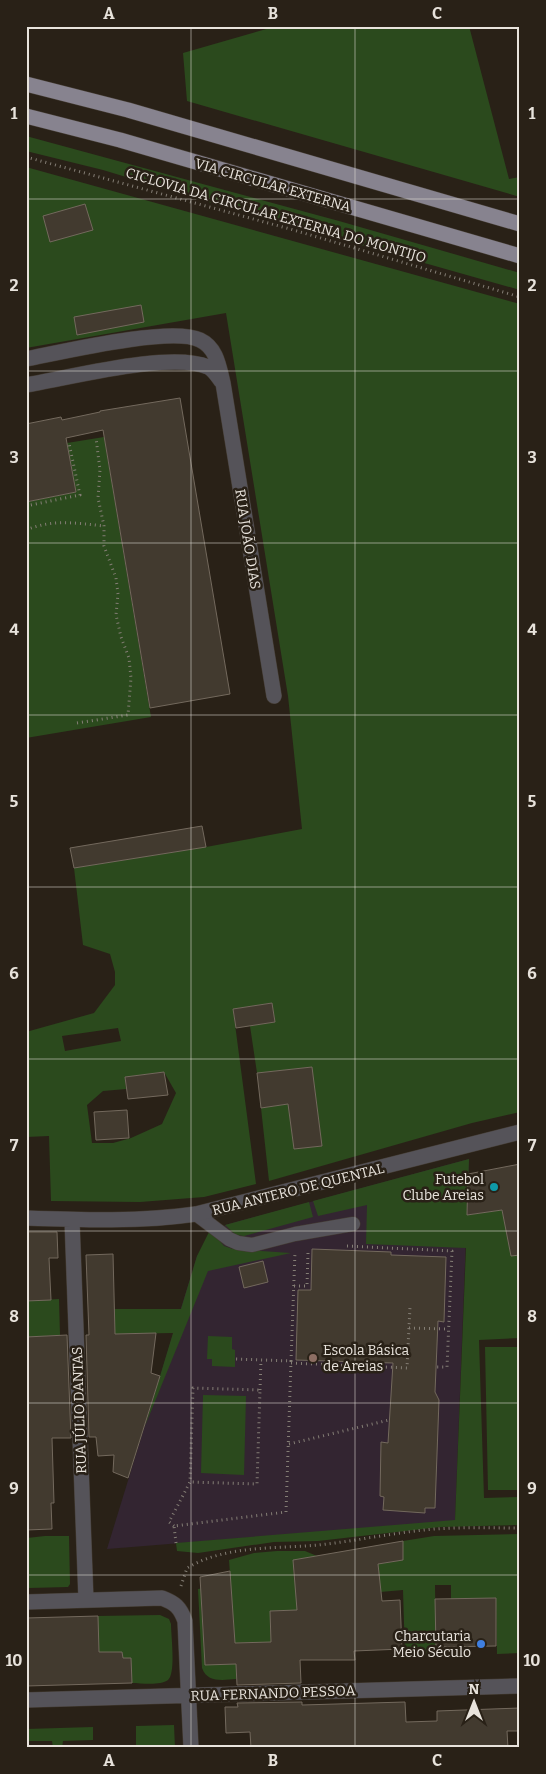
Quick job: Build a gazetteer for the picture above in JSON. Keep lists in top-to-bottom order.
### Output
{
  "streets": {
    "main road": ["VIA CIRCULAR EXTERNA"],
    "street": [
      "RUA JOÃO DIAS",
      "RUA ANTERO DE QUENTAL",
      "RUA JÚLIO DANTAS",
      "RUA FERNANDO PESSOA"
    ],
    "path": ["CICLOVIA DA CIRCULAR EXTERNA DO MONTIJO"]
  },
  "crossings": [
    ["RUA ANTERO DE QUENTAL", "RUA JÚLIO DANTAS"]
  ],
  "places": ["Futebol Clube Areias", "Escola Básica de Areias", "Charcutaria Meio Século"],
  "north": "top",
  "grid": {
    "columns": ["A", "B", "C"],
    "rows": [
      "1",
      "2",
      "3",
      "4",
      "5",
      "6",
      "7",
      "8",
      "9",
      "10"
    ]
  }
}
